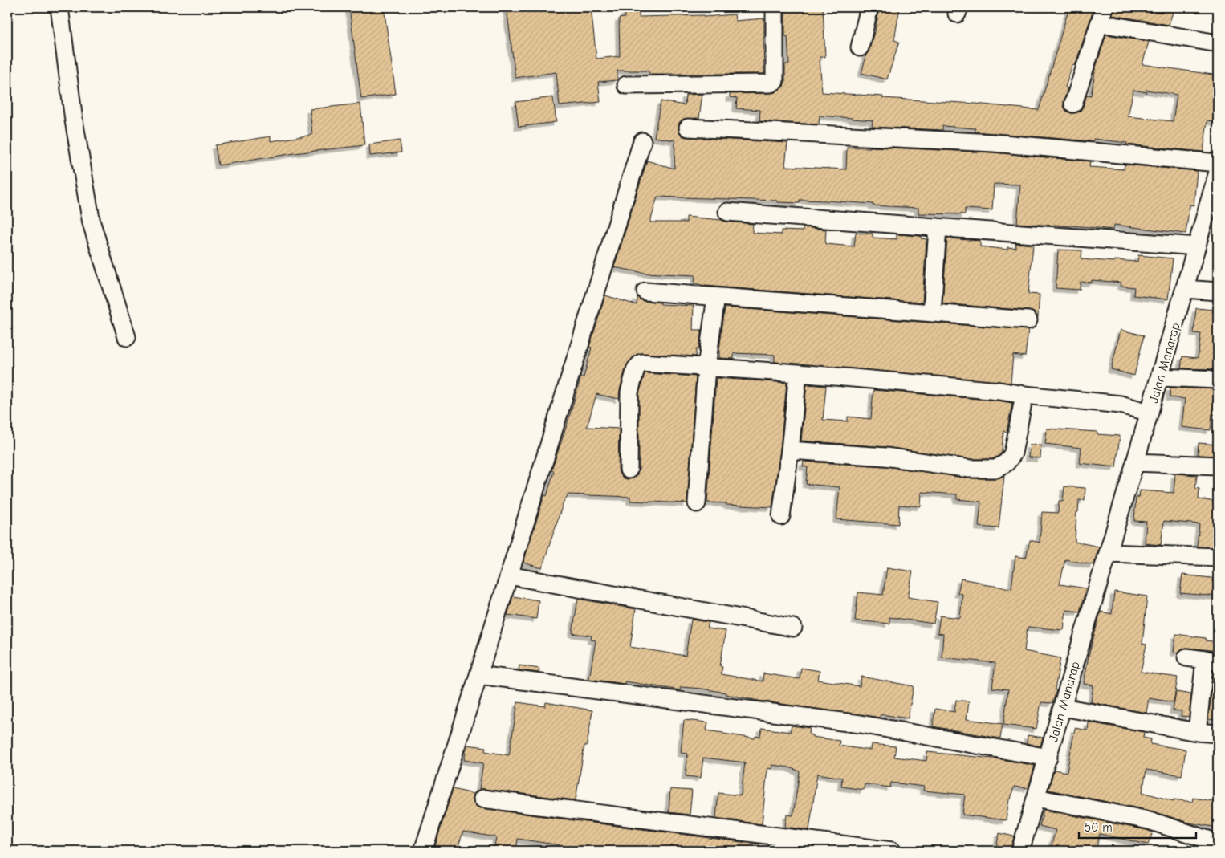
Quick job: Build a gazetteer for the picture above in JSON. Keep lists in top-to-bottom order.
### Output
{
  "streets": {
    "street": ["Jalan Manarap"]
  },
  "scale_bar": "50 m"
}
